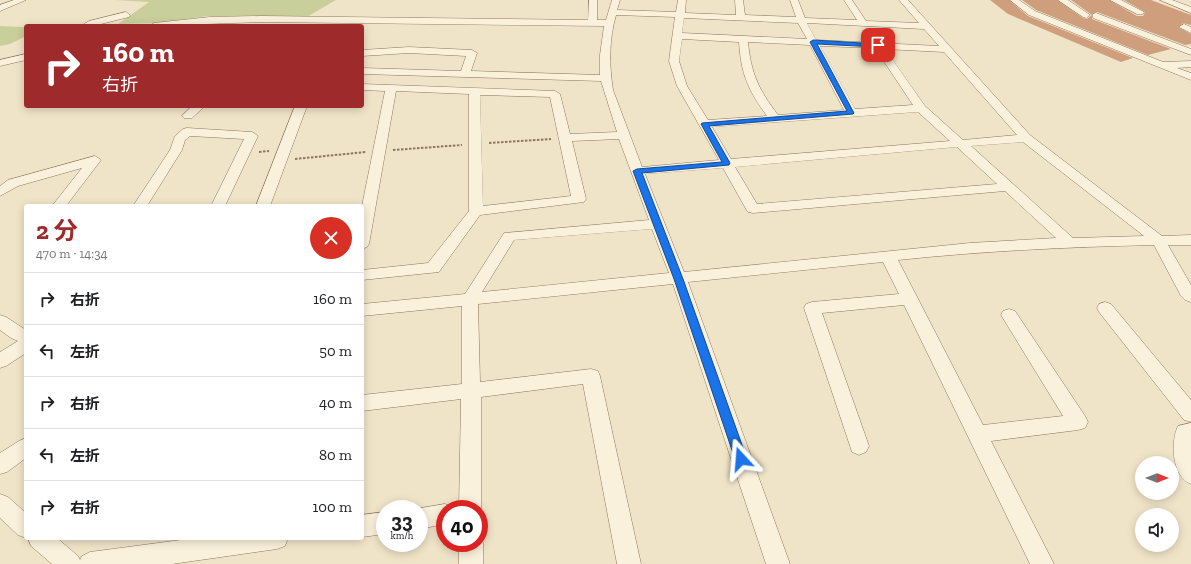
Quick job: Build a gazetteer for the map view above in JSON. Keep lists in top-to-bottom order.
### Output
{
  "north": "right",
  "page": {
    "turn": ["160 m", "右折"],
    "heading": ["2 分", "470 m · 14:34"],
    "list": [
      {
        "name": "右折",
        "value": "160 m"
      },
      {
        "name": "左折",
        "value": "50 m"
      },
      {
        "name": "右折",
        "value": "40 m"
      },
      {
        "name": "左折",
        "value": "80 m"
      },
      {
        "name": "右折",
        "value": "100 m"
      }
    ],
    "speed": "33 km/h",
    "limit": "40"
  }
}
